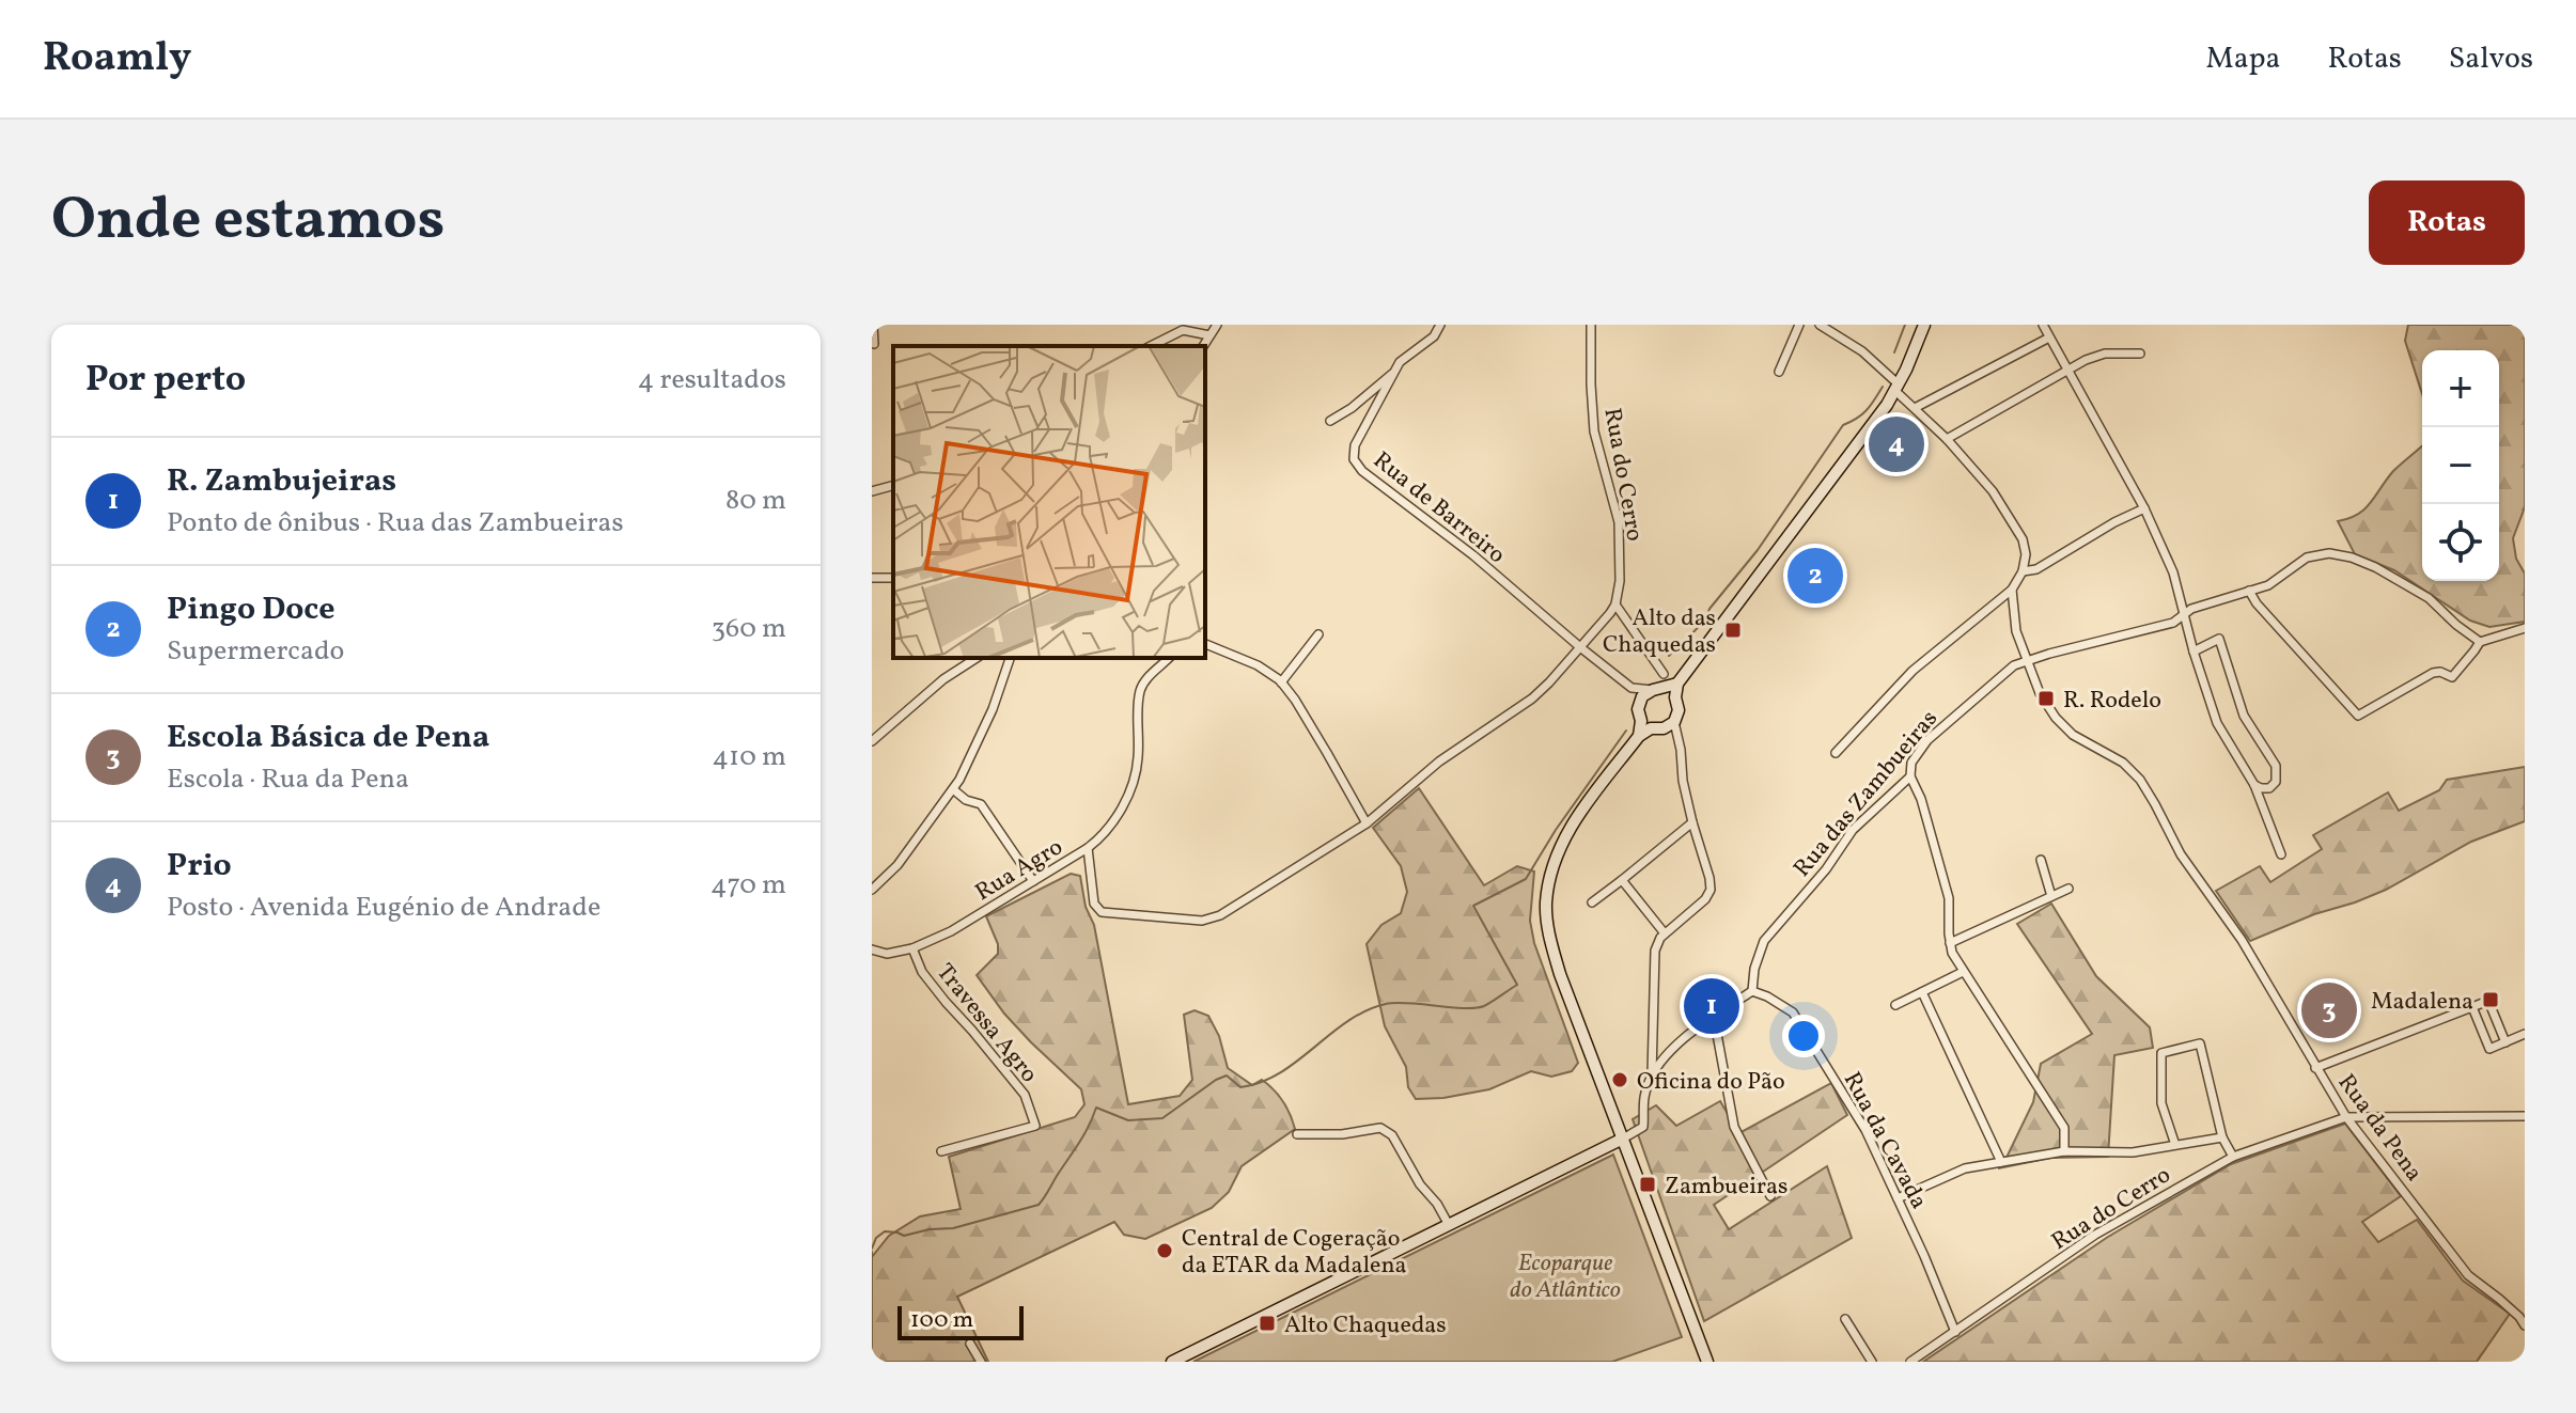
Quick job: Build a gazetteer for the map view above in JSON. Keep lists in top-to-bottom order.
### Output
{
  "streets": {
    "street": [
      "Rua do Cerro",
      "Rua de Barreiro",
      "Rua das Zambueiras",
      "Rua Agro",
      "Travessa Agro",
      "Rua da Pena",
      "Rua da Cavada"
    ]
  },
  "crossings": [
    ["Rua do Cerro", "Rua da Pena"],
    ["Rua do Cerro", "Rua da Cavada"],
    ["Rua das Zambueiras", "Rua da Pena"],
    ["Rua das Zambueiras", "Rua da Cavada"],
    ["Rua Agro", "Travessa Agro"]
  ],
  "parks": ["Ecoparque do Atlântico"],
  "places": {
    "transit": [
      "Alto das Chaquedas",
      "R. Rodelo",
      "Madalena",
      "Zambueiras",
      "Alto Chaquedas"
    ],
    "other": ["Oficina do Pão", "Central de Cogeração da ETAR da Madalena"]
  },
  "scale_bar": "100 m",
  "page": {
    "header": "Roamly",
    "nav": ["Mapa", "Rotas", "Salvos"],
    "title": "Onde estamos",
    "buttons": "Rotas",
    "heading": ["Por perto", "4 resultados"],
    "map_buttons": ["+", "−"],
    "pins": [
      "4",
      "2",
      "1",
      "3"
    ],
    "list": [
      {
        "mark": "1",
        "name": "R. Zambujeiras",
        "note": "Ponto de ônibus · Rua das Zambueiras",
        "value": "80 m"
      },
      {
        "mark": "2",
        "name": "Pingo Doce",
        "note": "Supermercado",
        "value": "360 m"
      },
      {
        "mark": "3",
        "name": "Escola Básica de Pena",
        "note": "Escola · Rua da Pena",
        "value": "410 m"
      },
      {
        "mark": "4",
        "name": "Prio",
        "note": "Posto · Avenida Eugénio de Andrade",
        "value": "470 m"
      }
    ],
    "scale": "100 m"
  }
}
